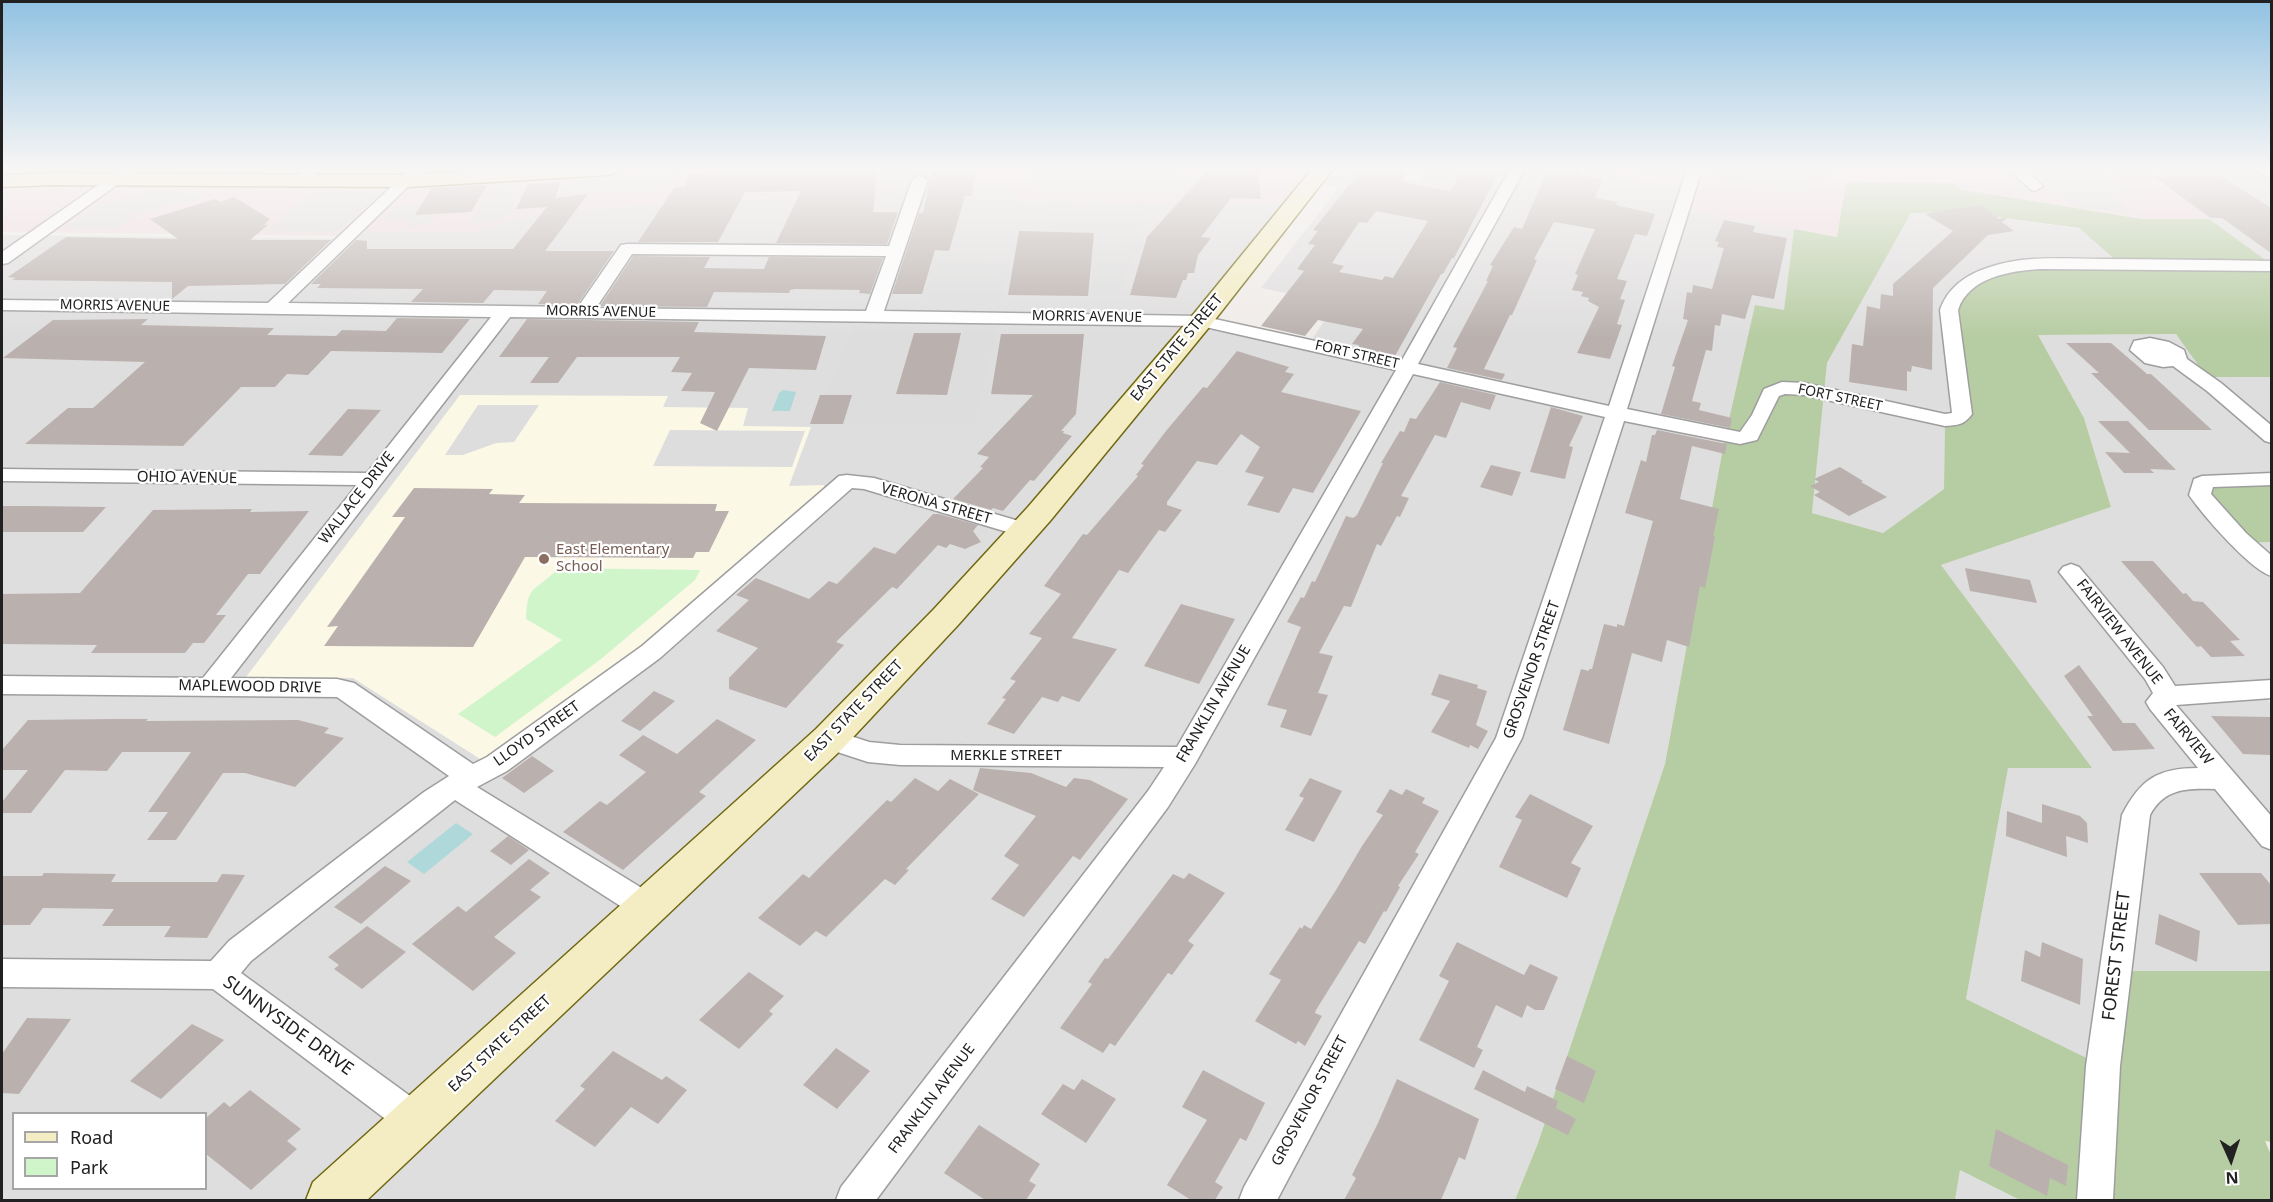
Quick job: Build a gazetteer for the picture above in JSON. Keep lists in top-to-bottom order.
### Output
{
  "streets": {
    "main road": ["EAST STATE STREET"],
    "street": [
      "MORRIS AVENUE",
      "FORT STREET",
      "OHIO AVENUE",
      "WALLACE DRIVE",
      "VERONA STREET",
      "FAIRVIEW AVENUE",
      "GROSVENOR STREET",
      "MAPLEWOOD DRIVE",
      "FRANKLIN AVENUE",
      "LLOYD STREET",
      "FAIRVIEW",
      "MERKLE STREET",
      "FOREST STREET",
      "SUNNYSIDE DRIVE"
    ]
  },
  "crossings": [
    ["MORRIS AVENUE", "EAST STATE STREET"],
    ["MORRIS AVENUE", "FORT STREET"],
    ["MORRIS AVENUE", "WALLACE DRIVE"],
    ["EAST STATE STREET", "FORT STREET"],
    ["EAST STATE STREET", "VERONA STREET"],
    ["EAST STATE STREET", "MAPLEWOOD DRIVE"],
    ["EAST STATE STREET", "MERKLE STREET"],
    ["EAST STATE STREET", "SUNNYSIDE DRIVE"],
    ["FORT STREET", "GROSVENOR STREET"],
    ["FORT STREET", "FRANKLIN AVENUE"],
    ["OHIO AVENUE", "WALLACE DRIVE"],
    ["WALLACE DRIVE", "MAPLEWOOD DRIVE"],
    ["VERONA STREET", "LLOYD STREET"],
    ["FAIRVIEW AVENUE", "FAIRVIEW"],
    ["MAPLEWOOD DRIVE", "LLOYD STREET"],
    ["FRANKLIN AVENUE", "MERKLE STREET"],
    ["LLOYD STREET", "SUNNYSIDE DRIVE"],
    ["FAIRVIEW", "FOREST STREET"]
  ],
  "places": ["East Elementary School"],
  "legend": ["Road", "Park"],
  "north": "bottom"
}
